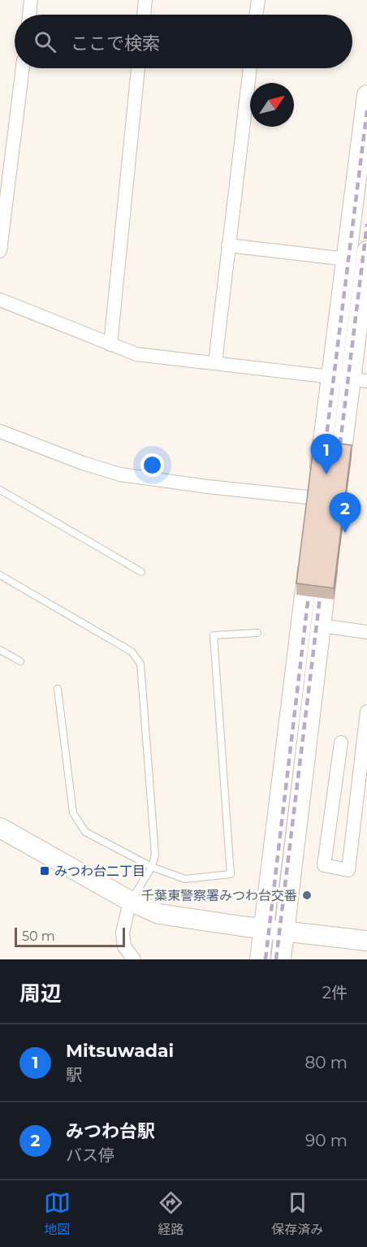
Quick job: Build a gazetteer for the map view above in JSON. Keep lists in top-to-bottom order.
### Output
{
  "places": {
    "transit": ["みつわ台二丁目"],
    "other": ["千葉東警察署みつわ台交番"]
  },
  "scale_bar": "50 m",
  "north": "top right",
  "page": {
    "search": "ここで検索",
    "pins": ["1", "2"],
    "scale": "50 m",
    "heading": ["周辺", "2件"],
    "list": [
      {
        "mark": "1",
        "name": "Mitsuwadai",
        "note": "駅",
        "value": "80 m"
      },
      {
        "mark": "2",
        "name": "みつわ台駅",
        "note": "バス停",
        "value": "90 m"
      }
    ],
    "nav": ["地図", "経路", "保存済み"]
  }
}
